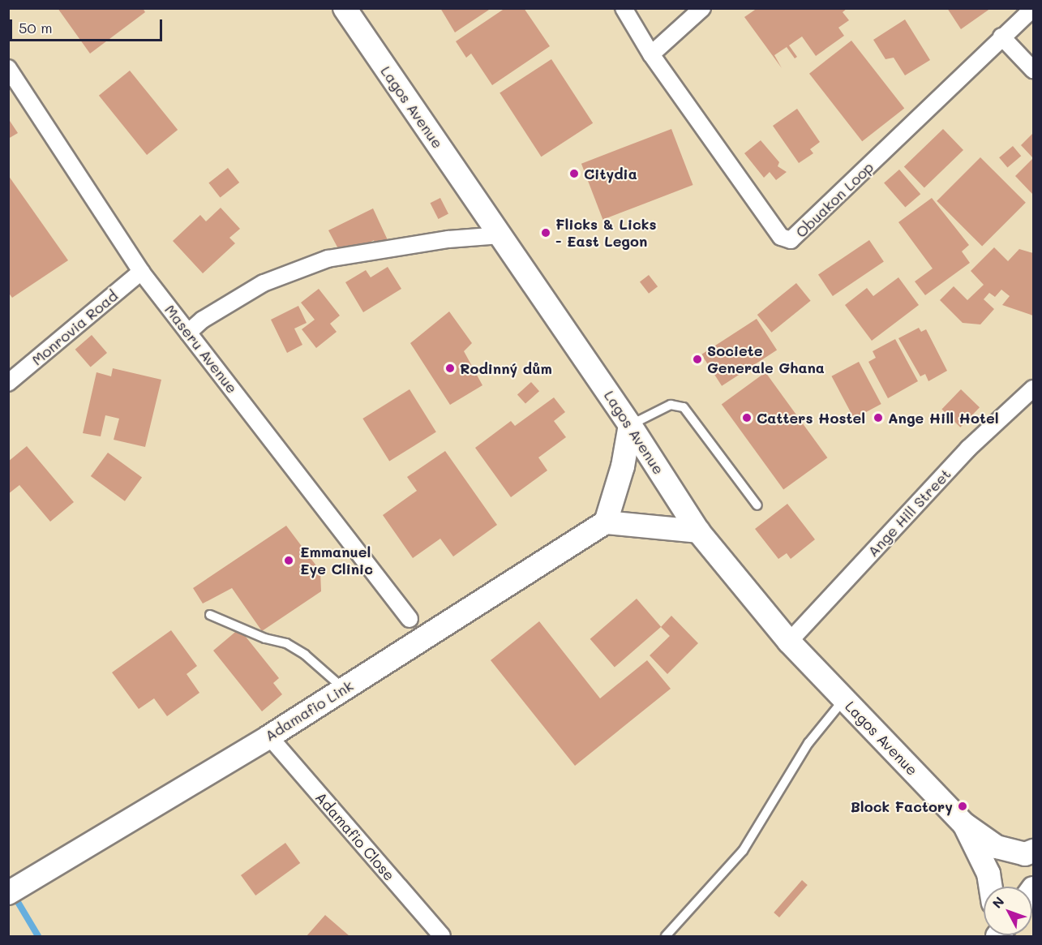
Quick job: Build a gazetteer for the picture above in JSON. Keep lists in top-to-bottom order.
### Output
{
  "streets": {
    "street": [
      "Lagos Avenue",
      "Obuakon Loop",
      "Monrovia Road",
      "Maseru Avenue",
      "Ange Hill Street",
      "Adamafio Link",
      "Adamafio Close"
    ]
  },
  "crossings": [
    ["Lagos Avenue", "Ange Hill Street"],
    ["Monrovia Road", "Maseru Avenue"],
    ["Adamafio Link", "Adamafio Close"]
  ],
  "places": [
    "Citydia",
    "Flicks & Licks - East Legon",
    "Societe Generale Ghana",
    "Rodinný dům",
    "Catters Hostel",
    "Ange Hill Hotel",
    "Emmanuel Eye Clinic",
    "Block Factory"
  ],
  "scale_bar": "50 m",
  "north": "top left"
}
